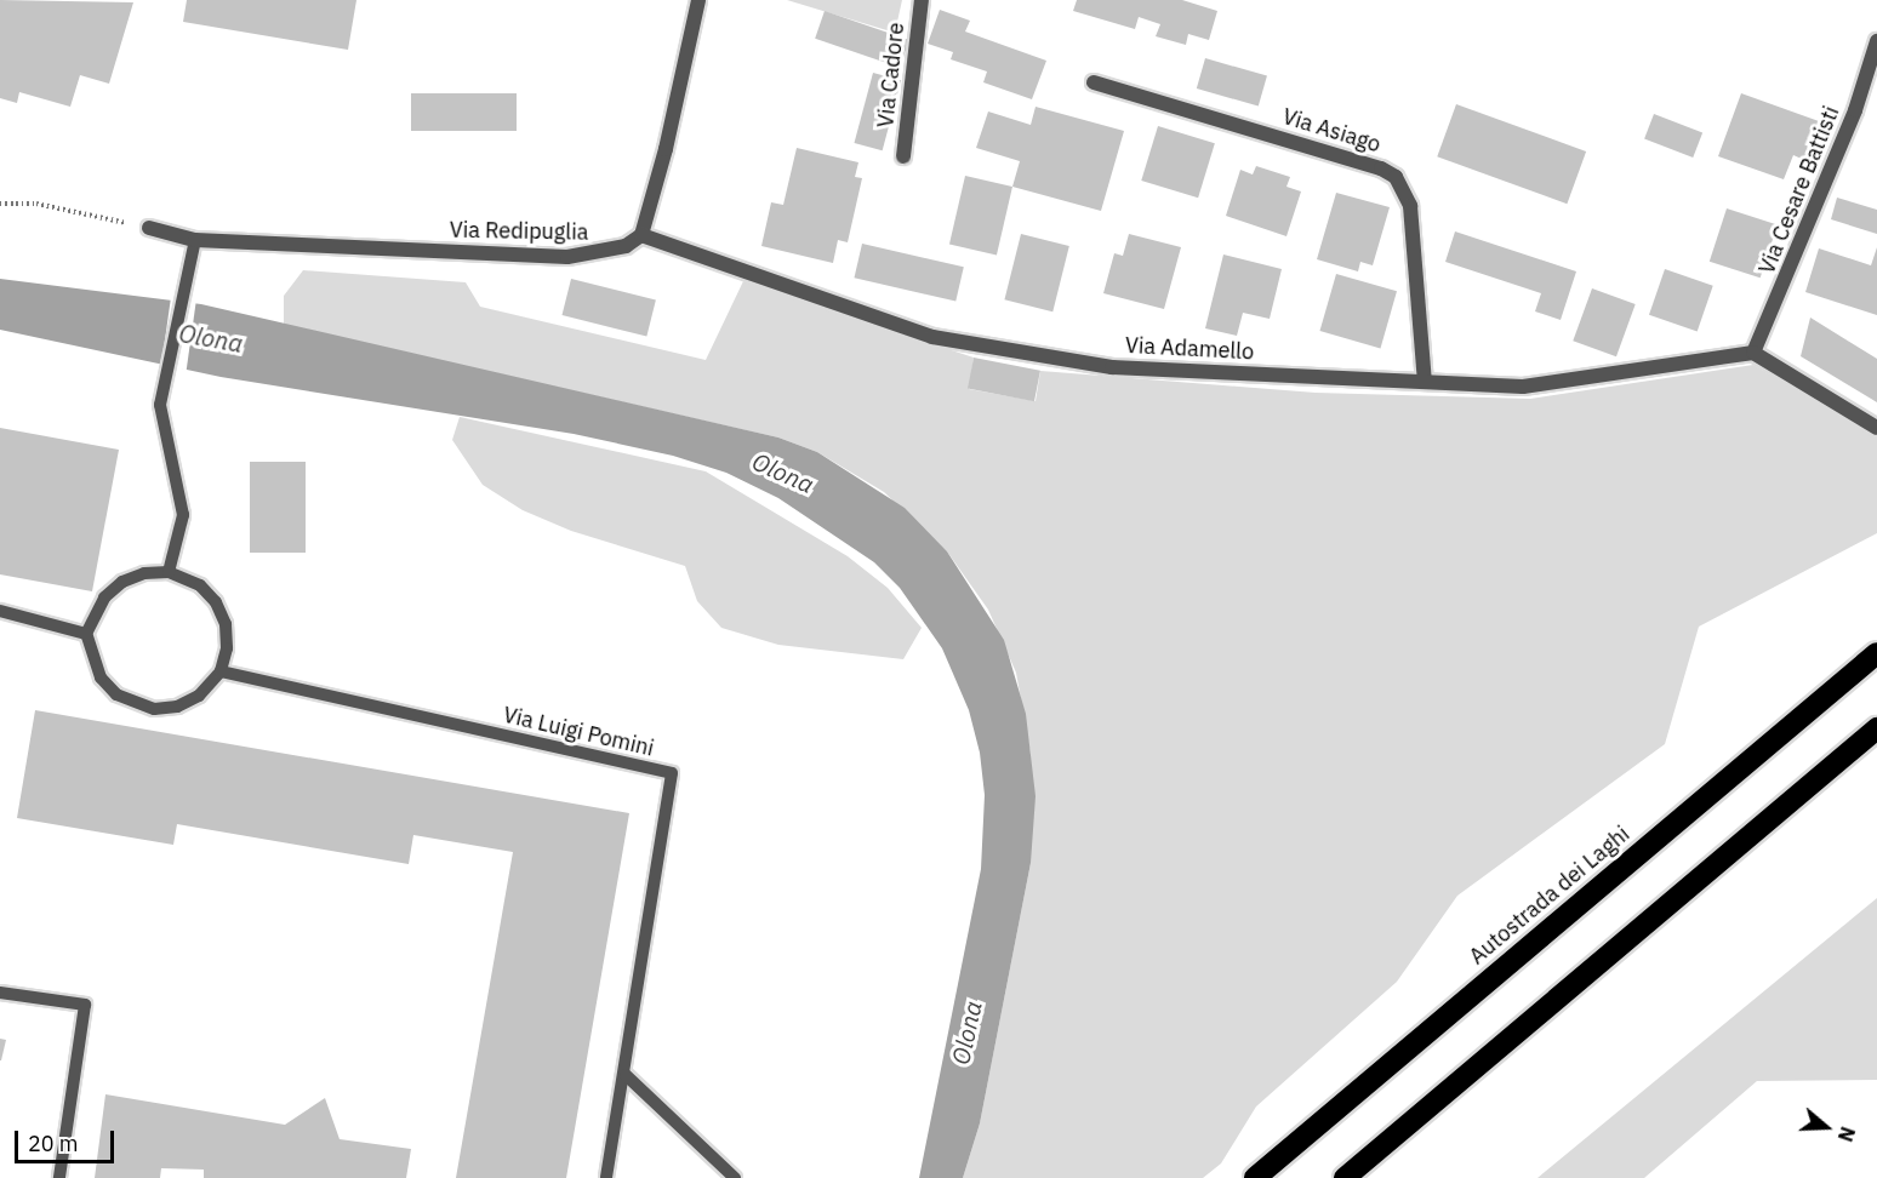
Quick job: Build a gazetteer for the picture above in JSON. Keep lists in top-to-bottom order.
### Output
{
  "streets": {
    "highway": ["Autostrada dei Laghi"],
    "street": [
      "Via Cadore",
      "Via Asiago",
      "Via Cesare Battisti",
      "Via Redipuglia",
      "Via Adamello"
    ],
    "lane": ["Via Luigi Pomini"]
  },
  "crossings": [
    ["Via Asiago", "Via Adamello"],
    ["Via Cesare Battisti", "Via Adamello"],
    ["Via Redipuglia", "Via Adamello"]
  ],
  "water": ["Olona"],
  "scale_bar": "20 m",
  "north": "right"
}
